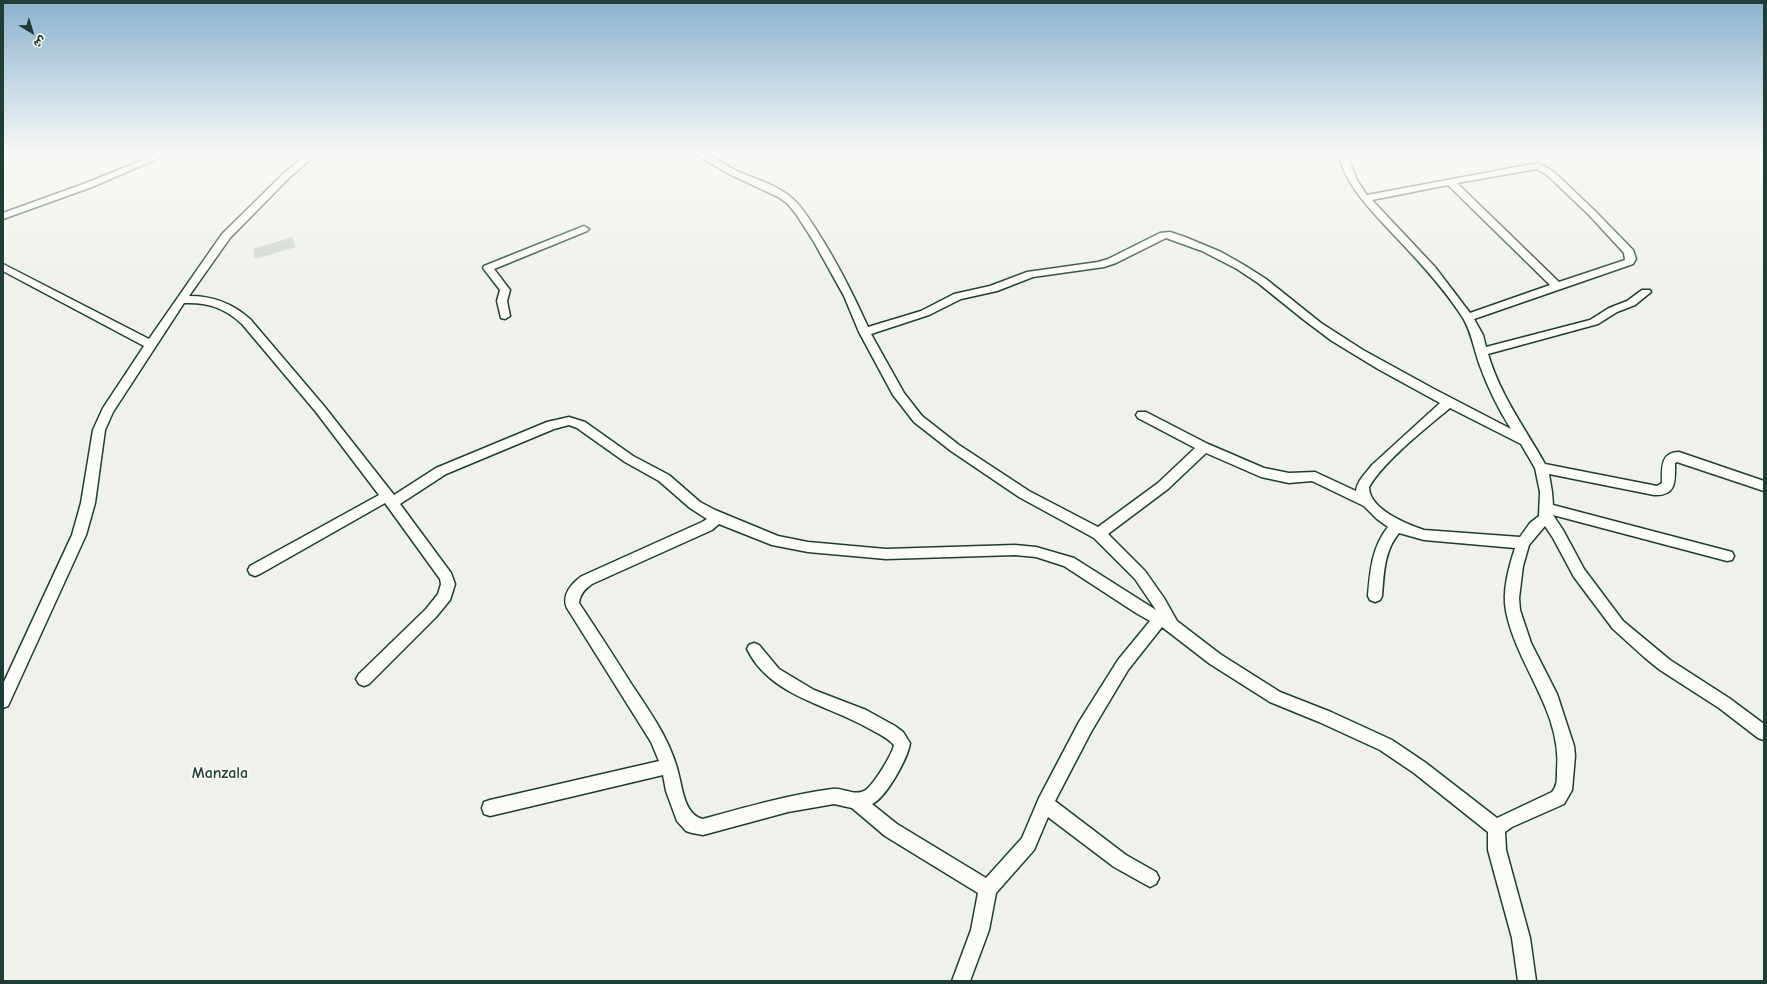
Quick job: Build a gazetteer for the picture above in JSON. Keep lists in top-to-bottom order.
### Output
{
  "districts": ["Manzala"],
  "north": "bottom right"
}
